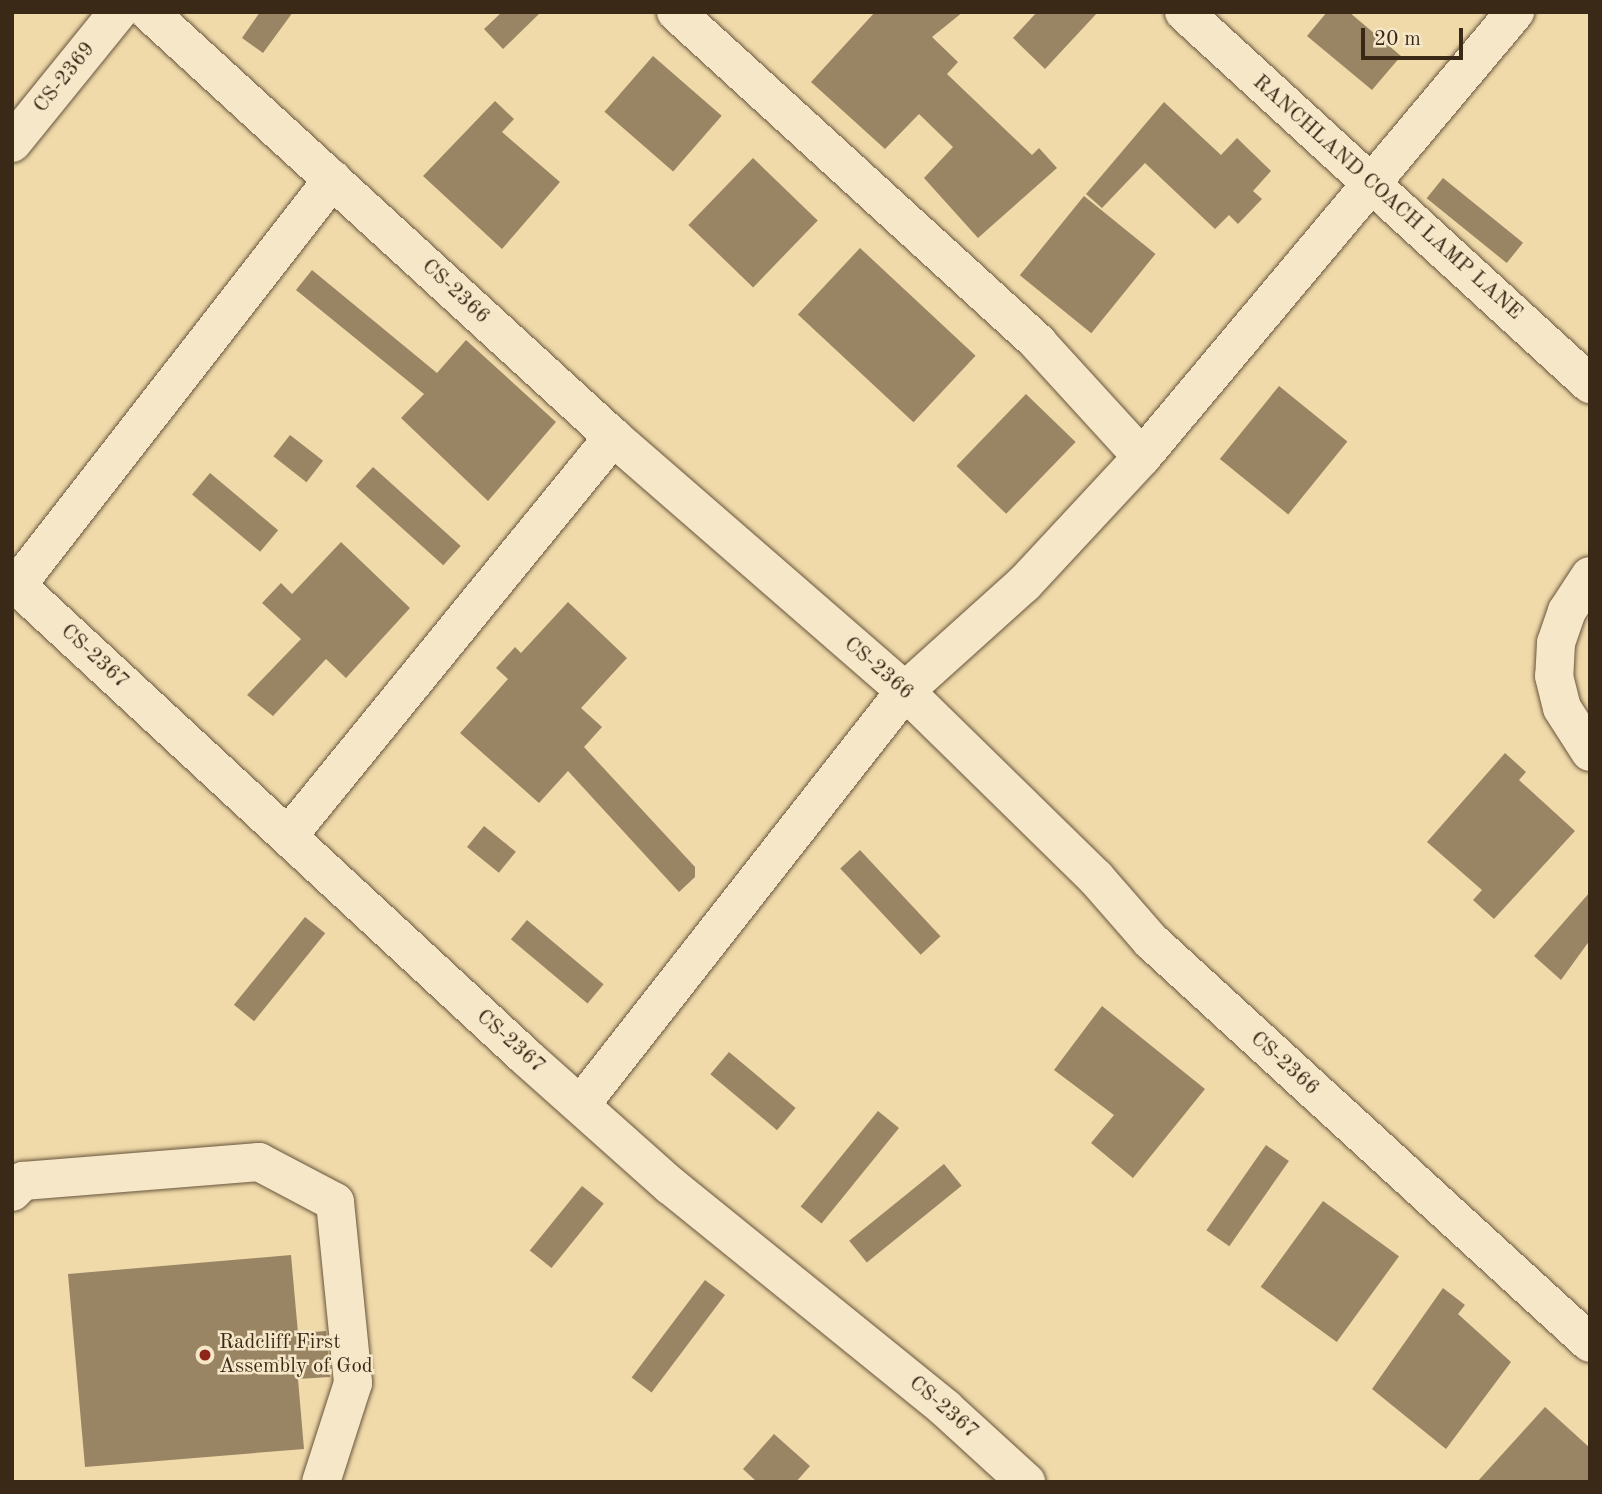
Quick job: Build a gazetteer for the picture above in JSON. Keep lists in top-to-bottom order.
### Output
{
  "streets": {
    "street": [
      "CS-2369",
      "RANCHLAND COACH LAMP LANE",
      "CS-2366",
      "CS-2367"
    ]
  },
  "places": ["Radcliff First Assembly of God"],
  "scale_bar": "20 m"
}
